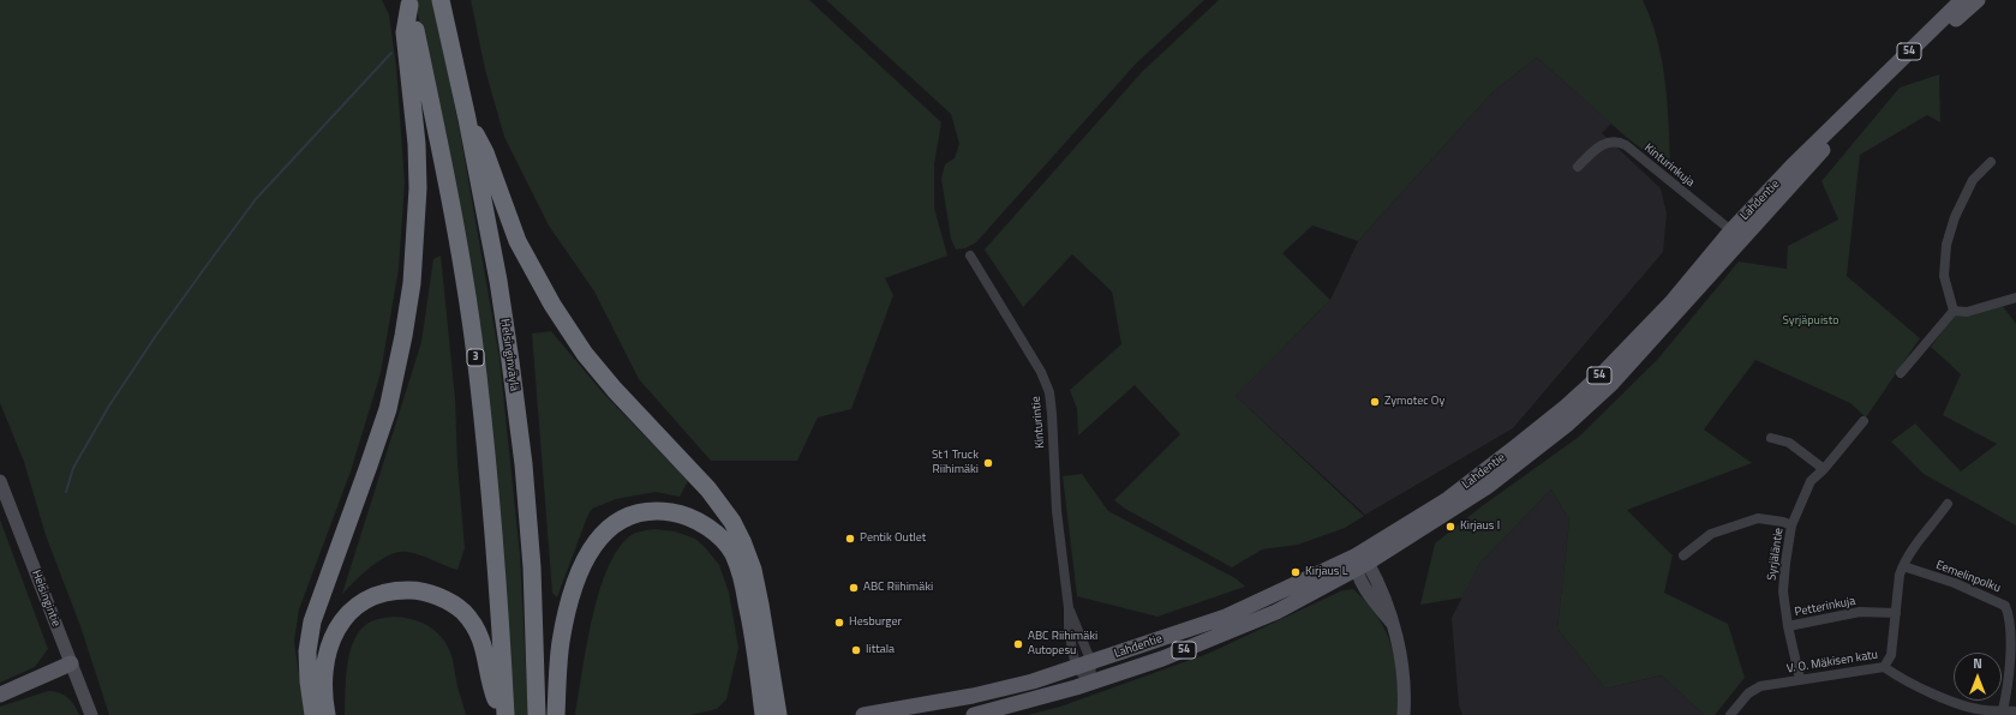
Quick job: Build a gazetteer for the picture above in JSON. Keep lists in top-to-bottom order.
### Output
{
  "streets": {
    "highway": ["Helsinginväylä", "3"],
    "main road": ["54", "Lahdentie", "Helsingintie"],
    "street": [
      "Kinturinkuja",
      "Kinturintie",
      "Syrjäläntie",
      "Eemelinpolku",
      "Petterinkuja",
      "V. O. Mäkisen katu"
    ]
  },
  "crossings": [
    ["Kinturinkuja", "Lahdentie"],
    ["Lahdentie", "Kinturintie"],
    ["Syrjäläntie", "Petterinkuja"],
    ["Syrjäläntie", "V. O. Mäkisen katu"],
    ["Eemelinpolku", "V. O. Mäkisen katu"],
    ["Petterinkuja", "V. O. Mäkisen katu"]
  ],
  "parks": ["Syrjäpuisto"],
  "places": [
    "Zymotec Oy",
    "St1 Truck Riihimäki",
    "Kirjaus I",
    "Pentik Outlet",
    "Kirjaus L",
    "ABC Riihimäki",
    "Hesburger",
    "ABC Riihimäki Autopesu",
    "Iittala"
  ],
  "north": "top"
}
